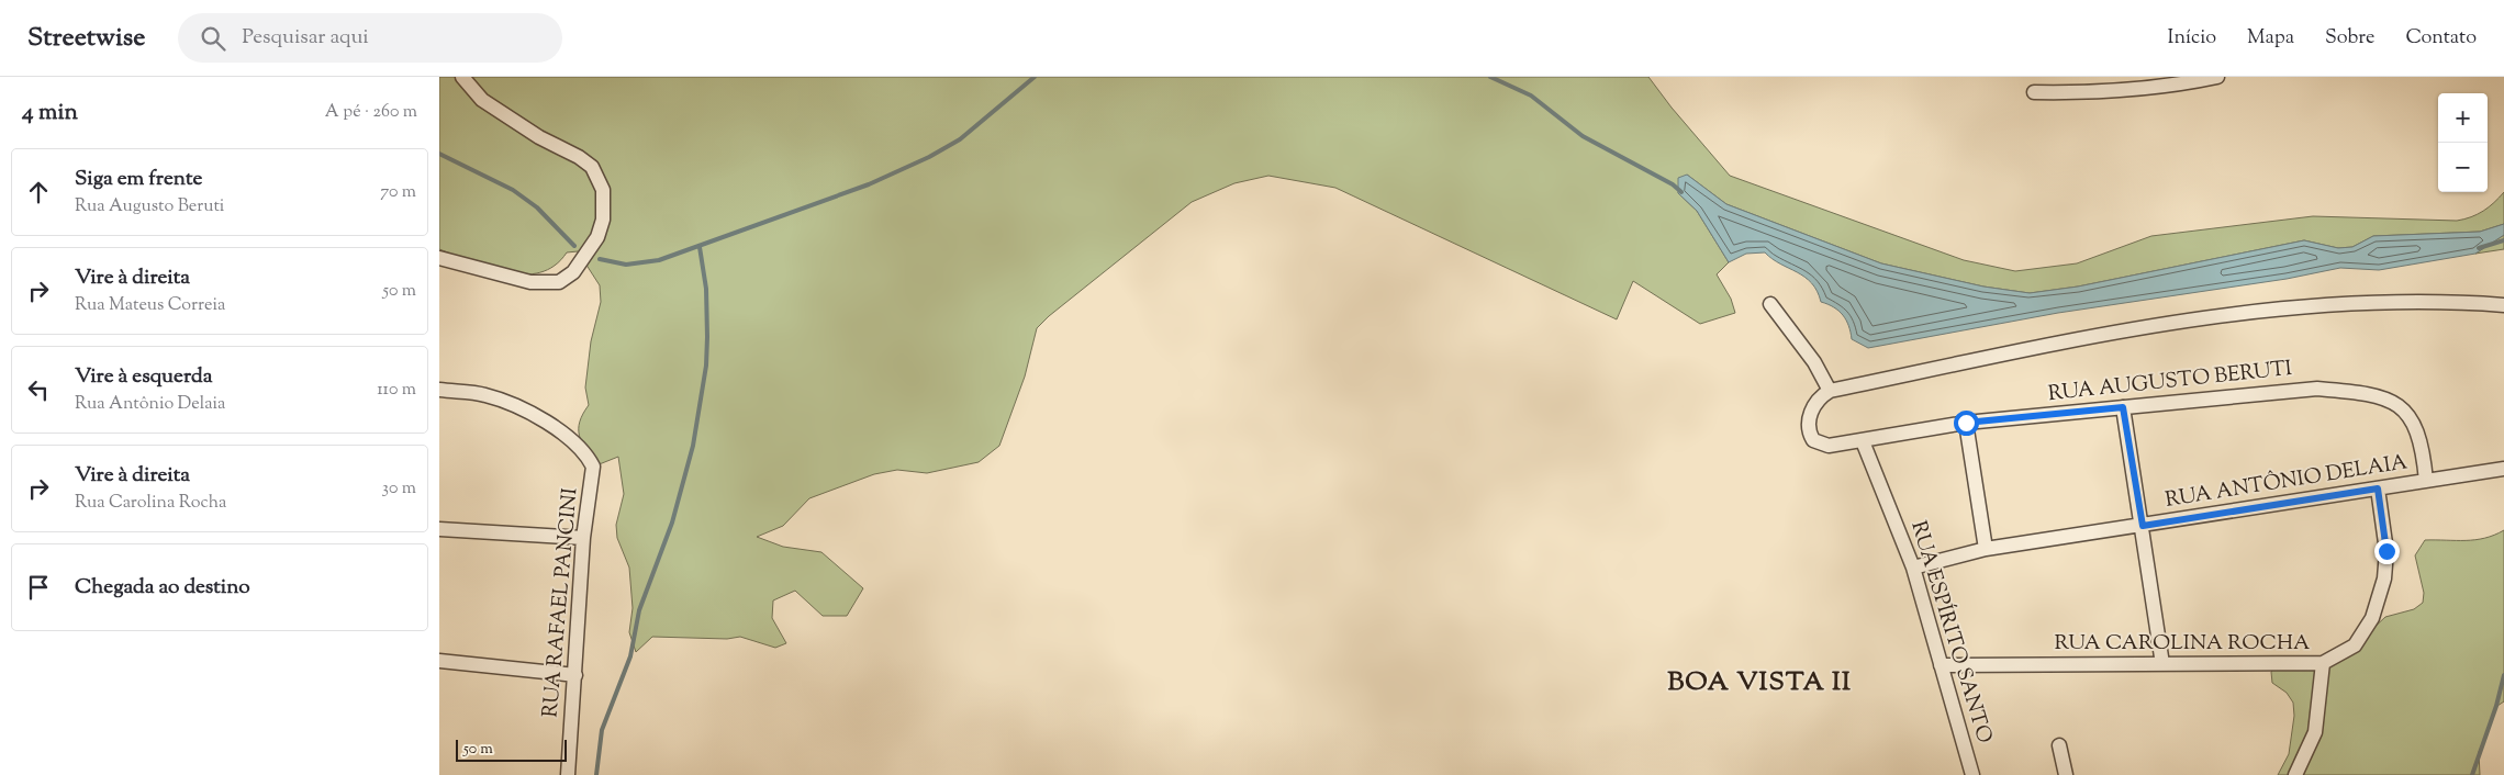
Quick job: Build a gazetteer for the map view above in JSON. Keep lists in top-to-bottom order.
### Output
{
  "streets": {
    "street": [
      "RUA AUGUSTO BERUTI",
      "RUA ANTÔNIO DELAIA",
      "RUA RAFAEL PANCINI",
      "RUA ESPÍRITO SANTO",
      "RUA CAROLINA ROCHA"
    ]
  },
  "crossings": [
    ["RUA AUGUSTO BERUTI", "RUA ANTÔNIO DELAIA"],
    ["RUA AUGUSTO BERUTI", "RUA ESPÍRITO SANTO"],
    ["RUA ANTÔNIO DELAIA", "RUA ESPÍRITO SANTO"],
    ["RUA ANTÔNIO DELAIA", "RUA CAROLINA ROCHA"],
    ["RUA ESPÍRITO SANTO", "RUA CAROLINA ROCHA"]
  ],
  "districts": ["BOA VISTA II"],
  "scale_bar": "50 m",
  "page": {
    "header": "Streetwise",
    "search": "Pesquisar aqui",
    "nav": [
      "Início",
      "Mapa",
      "Sobre",
      "Contato"
    ],
    "heading": ["4 min", "A pé · 260 m"],
    "map_buttons": ["+", "−"],
    "list": [
      ["Siga em frente", "Rua Augusto Beruti", "70 m"],
      ["Vire à direita", "Rua Mateus Correia", "50 m"],
      ["Vire à esquerda", "Rua Antônio Delaia", "110 m"],
      ["Vire à direita", "Rua Carolina Rocha", "30 m"],
      "Chegada ao destino"
    ],
    "scale": "50 m"
  }
}
